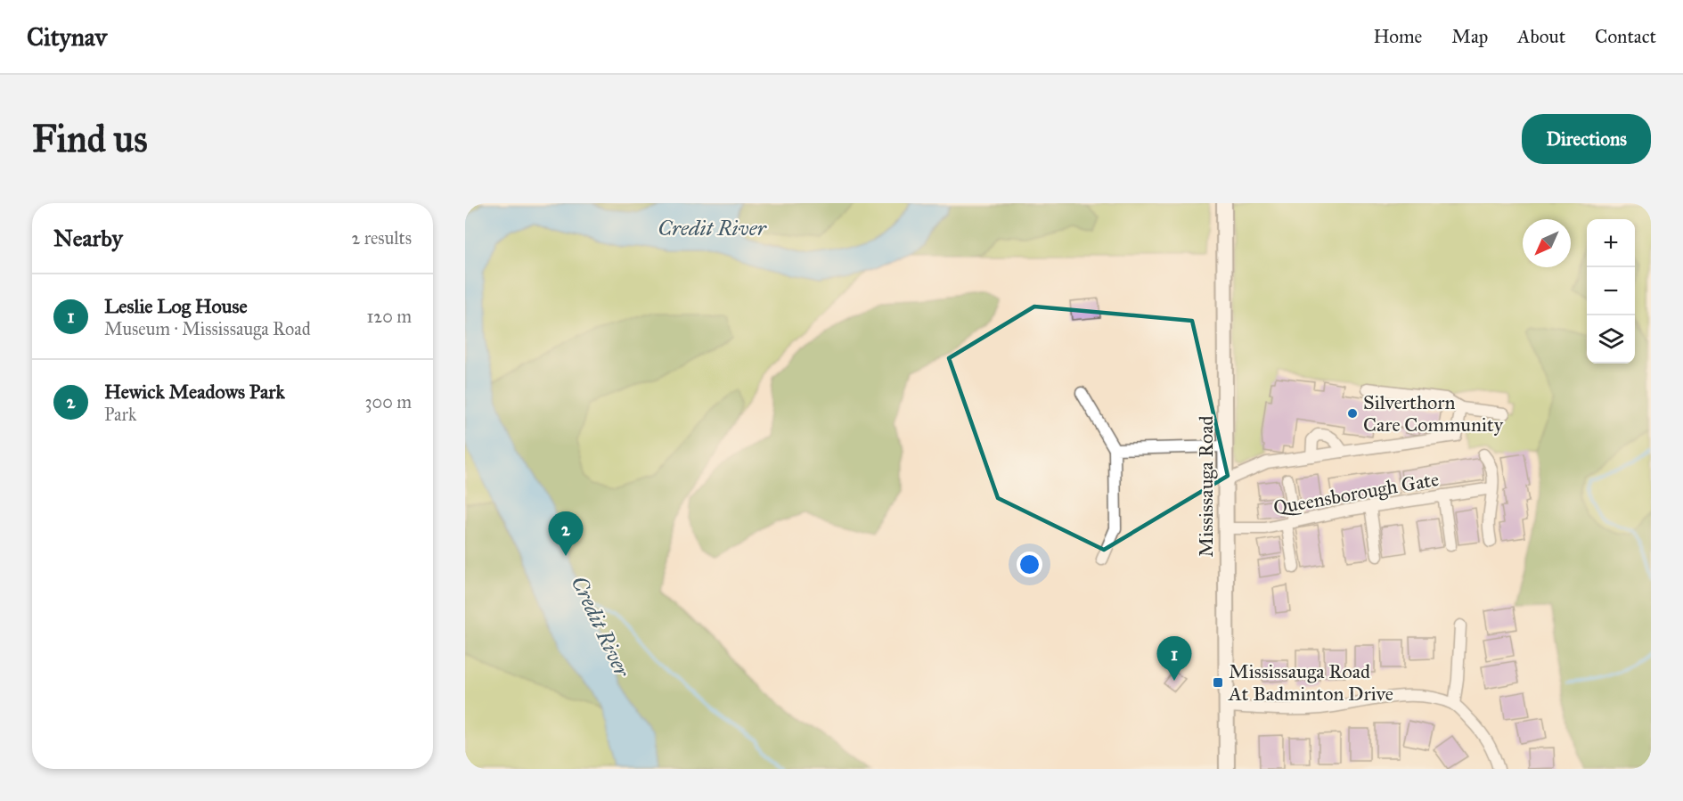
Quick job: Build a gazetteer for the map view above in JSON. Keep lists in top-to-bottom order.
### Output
{
  "streets": {
    "main road": ["Mississauga Road"],
    "street": ["Queensborough Gate"]
  },
  "crossings": [
    ["Mississauga Road", "Queensborough Gate"]
  ],
  "water": ["Credit River"],
  "places": {
    "other": ["Silverthorn Care Community"],
    "transit": ["Mississauga Road At Badminton Drive"]
  },
  "north": "bottom left",
  "page": {
    "header": "Citynav",
    "nav": [
      "Home",
      "Map",
      "About",
      "Contact"
    ],
    "buttons": "Directions",
    "title": "Find us",
    "heading": ["Nearby", "2 results"],
    "map_buttons": ["+", "−"],
    "list": [
      {
        "mark": "1",
        "name": "Leslie Log House",
        "note": "Museum · Mississauga Road",
        "value": "120 m"
      },
      {
        "mark": "2",
        "name": "Hewick Meadows Park",
        "note": "Park",
        "value": "300 m"
      }
    ],
    "pins": ["2", "1"]
  }
}
